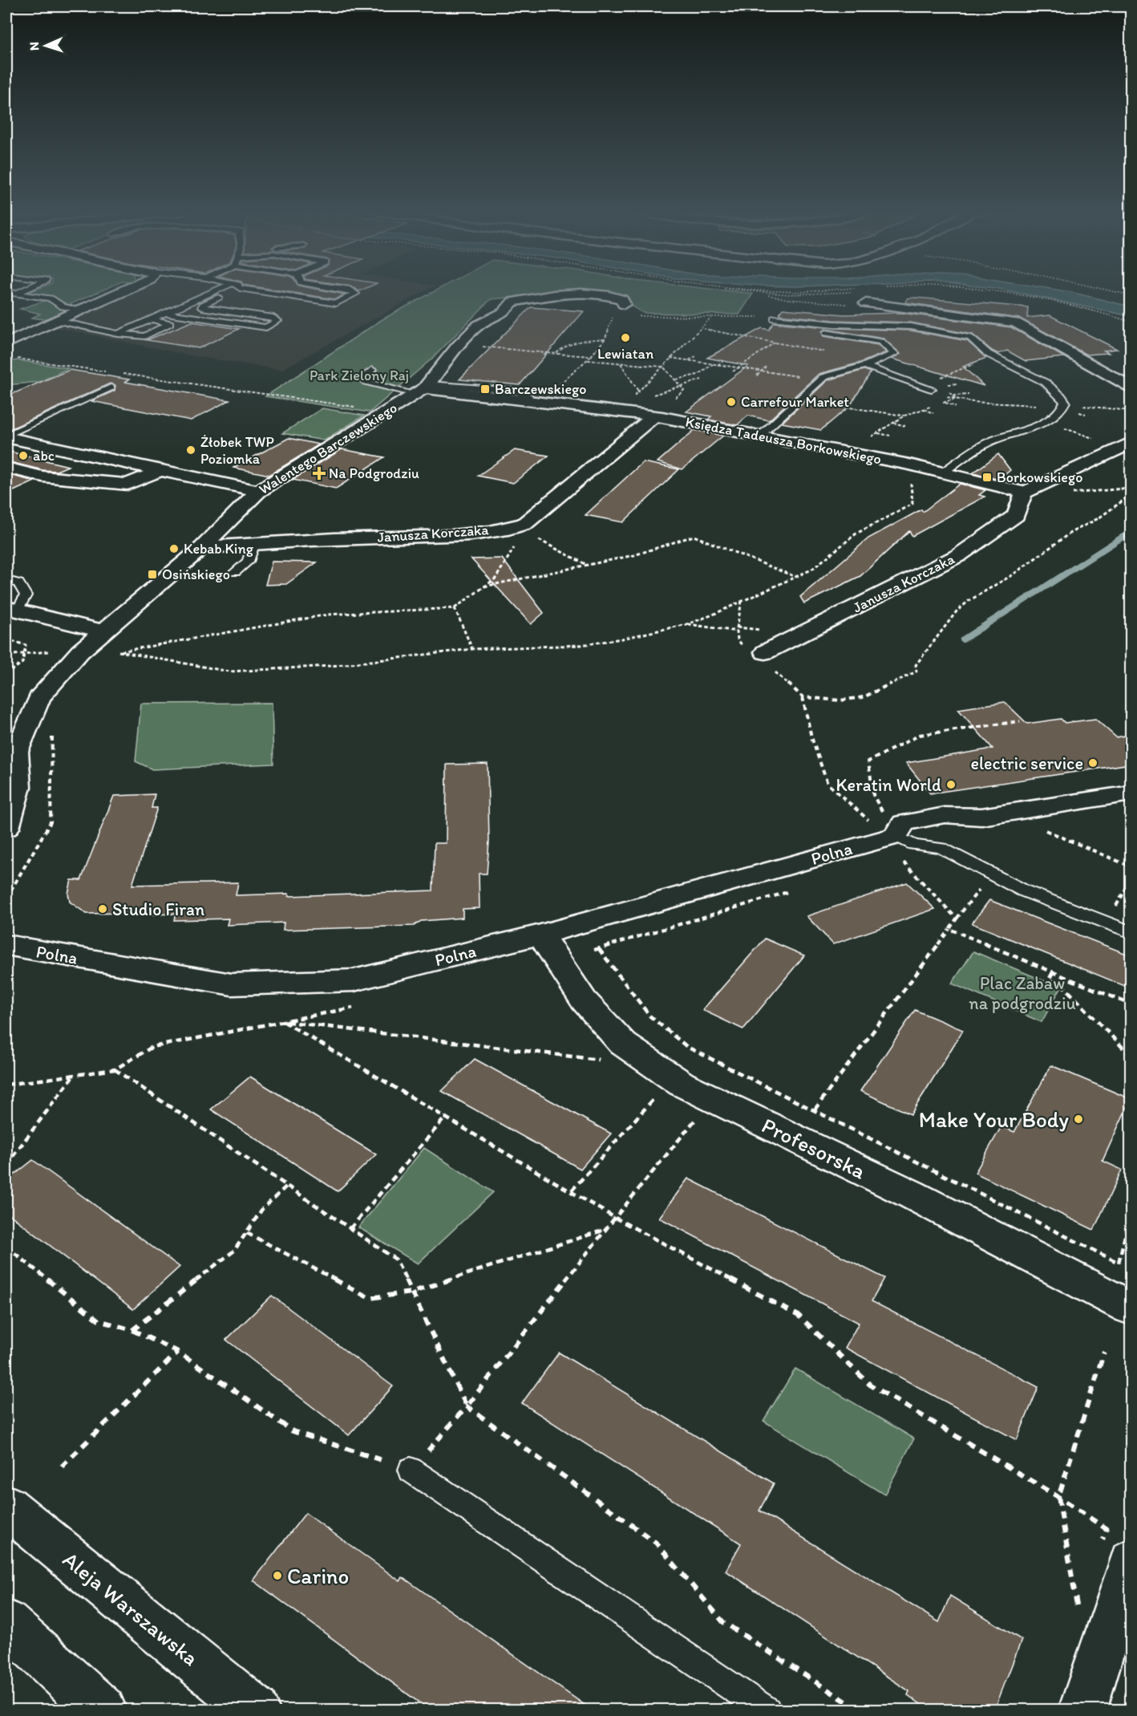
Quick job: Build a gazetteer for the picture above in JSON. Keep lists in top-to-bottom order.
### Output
{
  "streets": {
    "street": [
      "Księdza Tadeusza Borkowskiego",
      "Walentego Barczewskiego",
      "Janusza Korczaka",
      "Polna",
      "Profesorska",
      "Aleja Warszawska"
    ]
  },
  "crossings": [
    ["Księdza Tadeusza Borkowskiego", "Walentego Barczewskiego"],
    ["Księdza Tadeusza Borkowskiego", "Janusza Korczaka"],
    ["Walentego Barczewskiego", "Janusza Korczaka"],
    ["Polna", "Profesorska"]
  ],
  "parks": ["Park Zielony Raj", "Plac Zabaw na podgrodziu"],
  "places": {
    "other": [
      "Lewiatan",
      "Carrefour Market",
      "Żłobek TWP Poziomka",
      "abc",
      "Kebab King",
      "electric service",
      "Keratin World",
      "Studio Firan",
      "Make Your Body",
      "Carino"
    ],
    "transit": ["Barczewskiego", "Borkowskiego", "Osińskiego"],
    "health": ["Na Podgrodziu"]
  },
  "north": "left"
}
